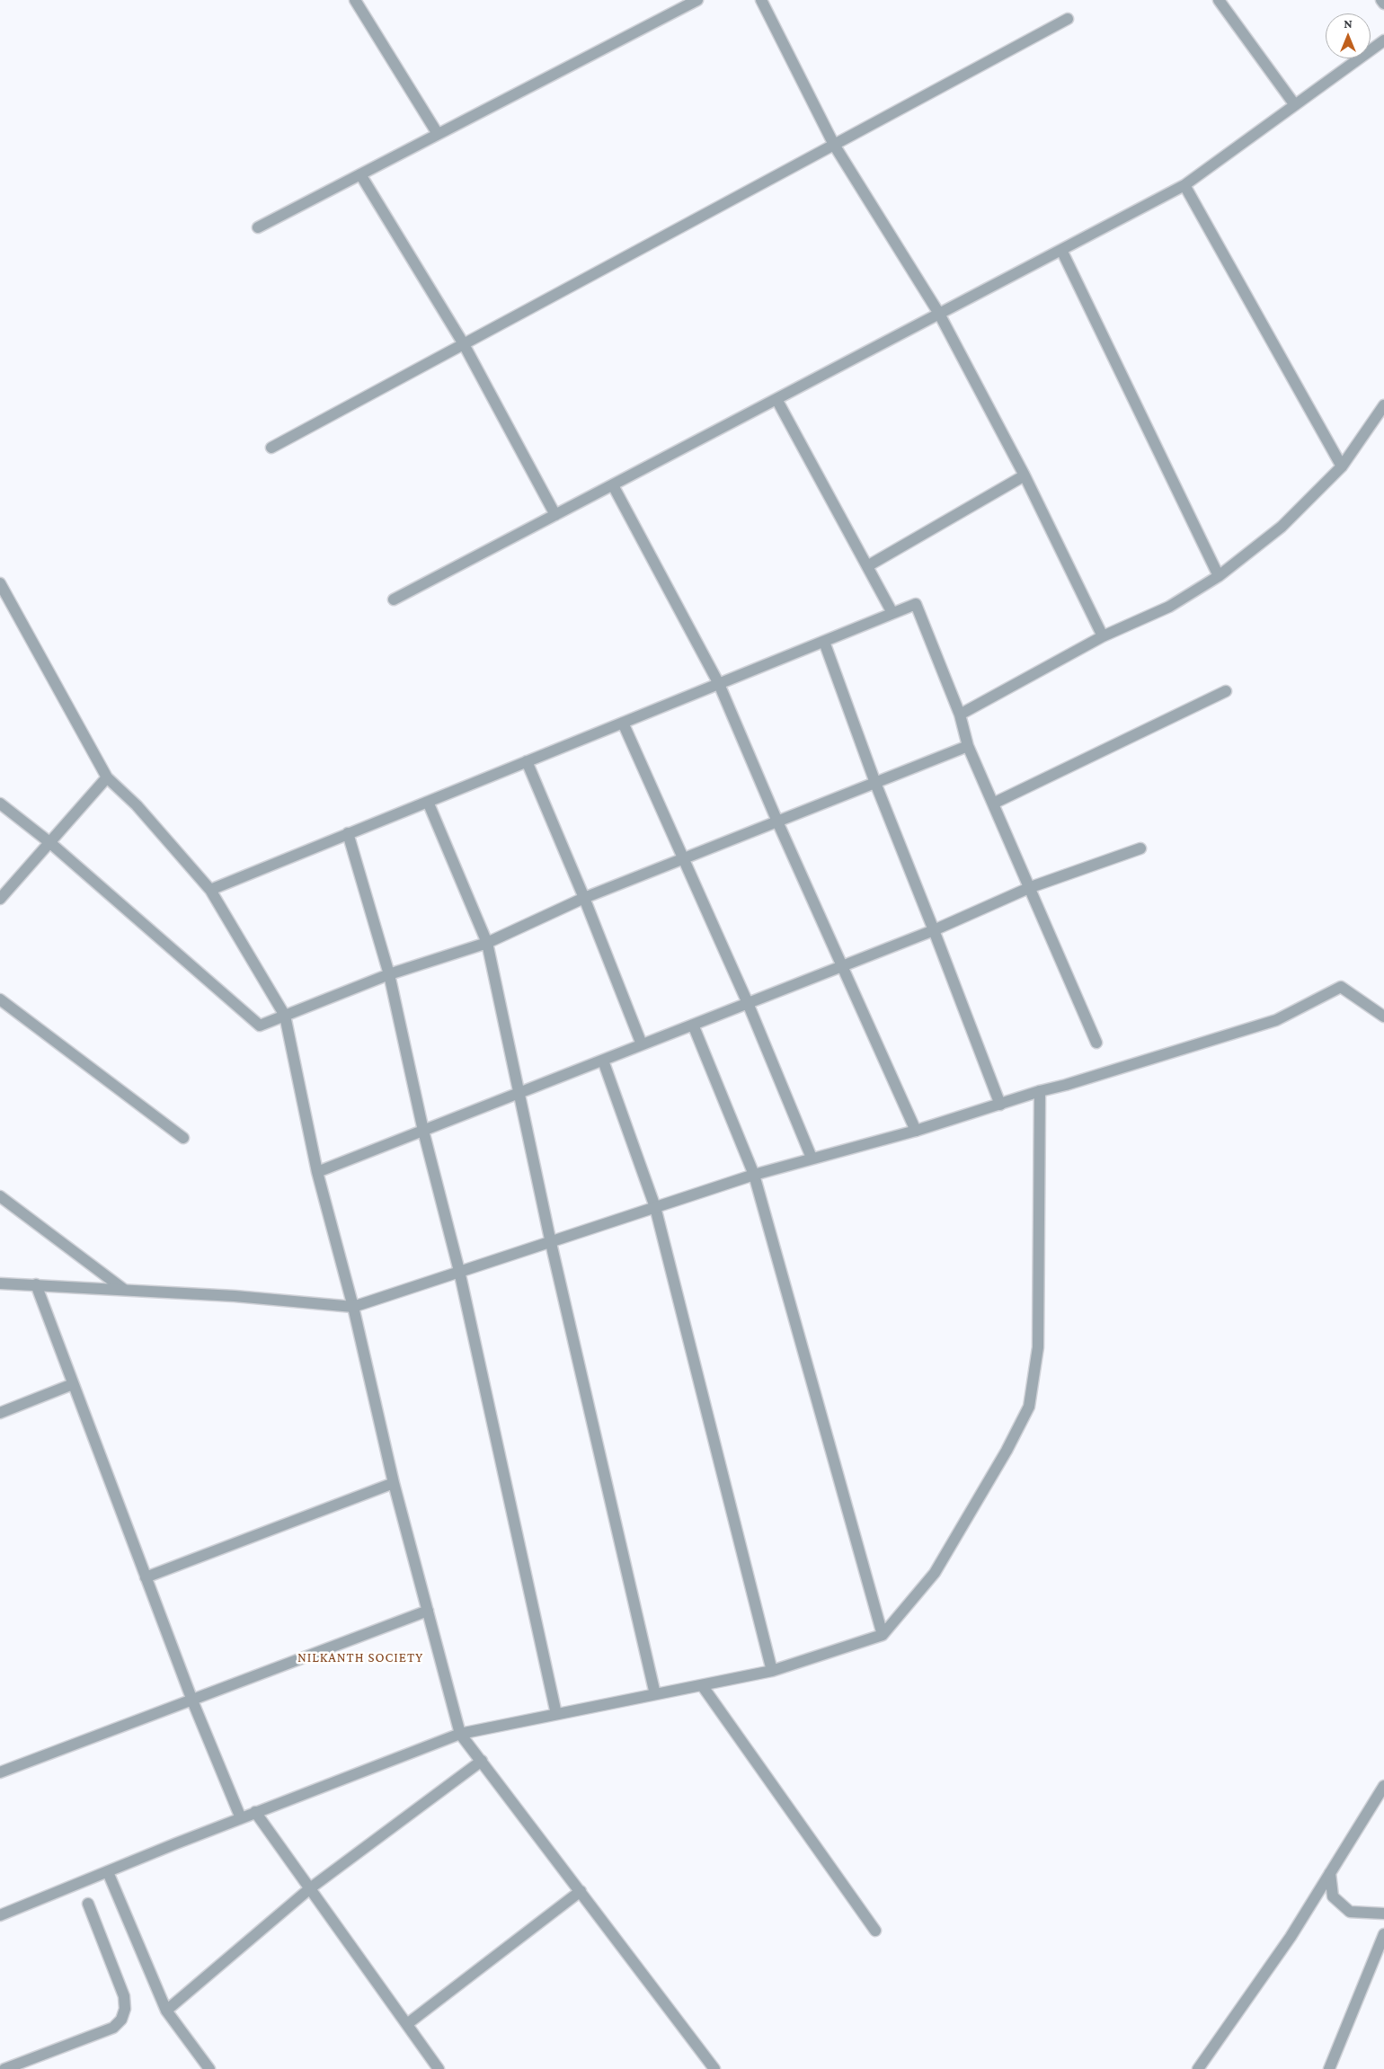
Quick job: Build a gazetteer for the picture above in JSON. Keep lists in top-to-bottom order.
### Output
{
  "districts": ["NILKANTH SOCIETY"],
  "north": "top"
}
